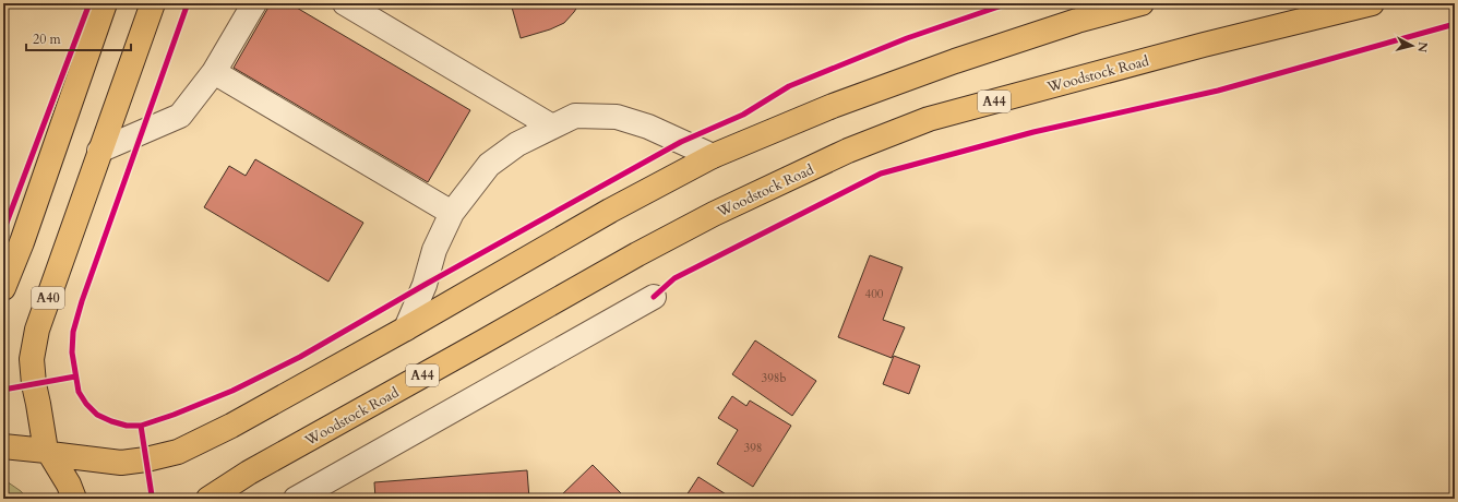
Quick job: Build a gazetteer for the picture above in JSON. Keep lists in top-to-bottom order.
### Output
{
  "streets": {
    "highway": ["Woodstock Road", "A44", "A40"]
  },
  "house_numbers": ["400", "398b", "398"],
  "scale_bar": "20 m",
  "north": "right"
}
